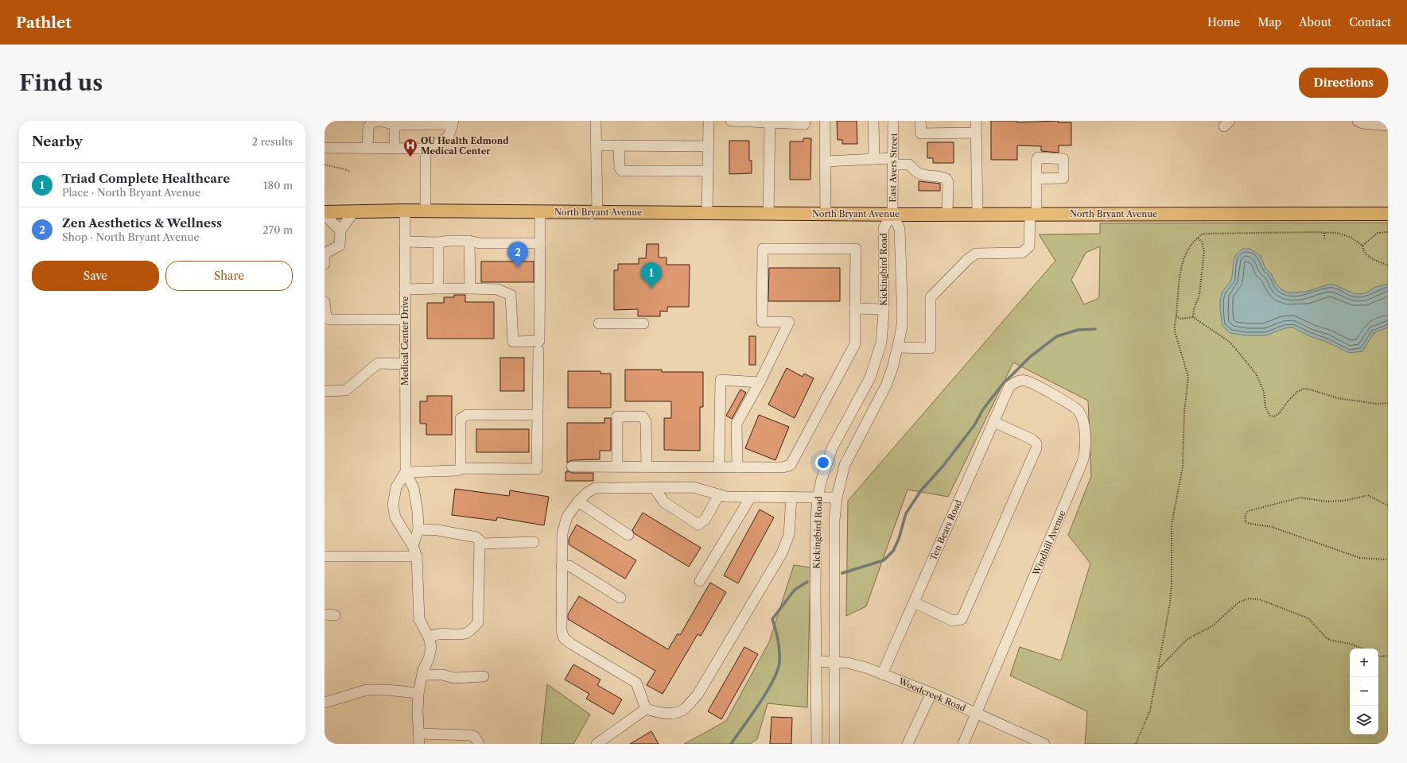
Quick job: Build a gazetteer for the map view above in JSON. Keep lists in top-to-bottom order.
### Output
{
  "streets": {
    "main road": ["North Bryant Avenue"],
    "street": [
      "East Ayers Street",
      "Kickingbird Road",
      "Medical Center Drive",
      "Ten Bears Road",
      "Windhill Avenue",
      "Woodcreek Road"
    ]
  },
  "crossings": [
    ["East Ayers Street", "North Bryant Avenue"],
    ["East Ayers Street", "Kickingbird Road"],
    ["North Bryant Avenue", "Kickingbird Road"],
    ["North Bryant Avenue", "Medical Center Drive"],
    ["Kickingbird Road", "Woodcreek Road"],
    ["Ten Bears Road", "Windhill Avenue"],
    ["Ten Bears Road", "Woodcreek Road"],
    ["Windhill Avenue", "Woodcreek Road"]
  ],
  "places": {
    "hospital": ["OU Health Edmond Medical Center"]
  },
  "page": {
    "header": "Pathlet",
    "nav": [
      "Home",
      "Map",
      "About",
      "Contact"
    ],
    "buttons": [
      "Directions",
      ["Save", "Share"]
    ],
    "title": "Find us",
    "heading": ["Nearby", "2 results"],
    "list": [
      {
        "mark": "1",
        "name": "Triad Complete Healthcare",
        "note": "Place · North Bryant Avenue",
        "value": "180 m"
      },
      {
        "mark": "2",
        "name": "Zen Aesthetics & Wellness",
        "note": "Shop · North Bryant Avenue",
        "value": "270 m"
      }
    ],
    "pins": ["2", "1"],
    "map_buttons": ["+", "−"]
  }
}
